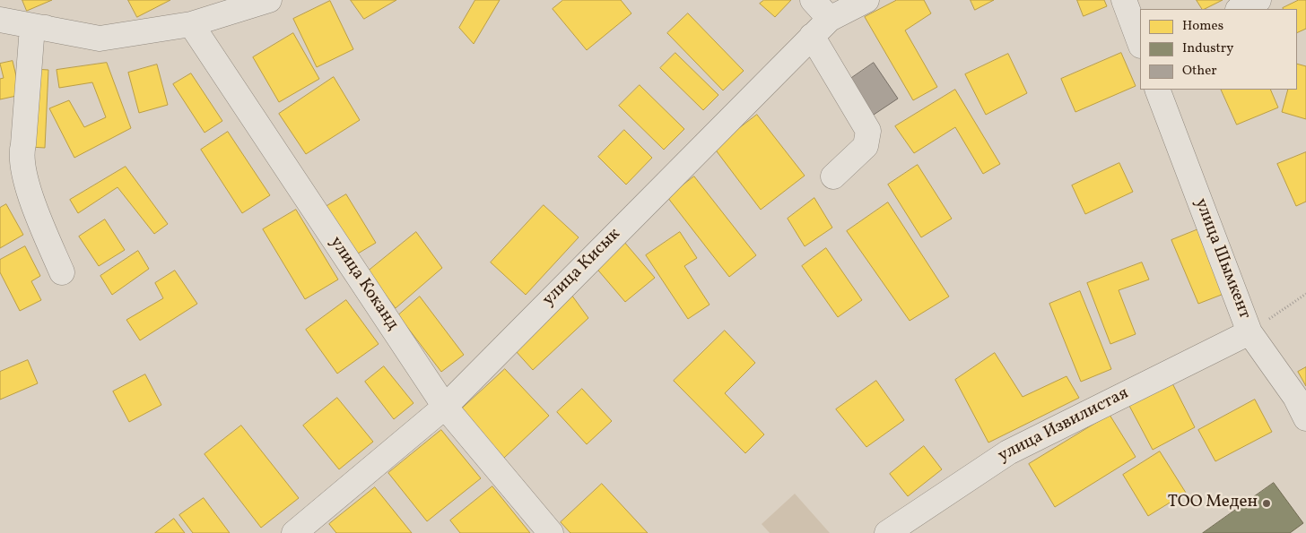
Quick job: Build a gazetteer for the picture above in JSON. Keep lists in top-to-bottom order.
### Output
{
  "streets": {
    "street": [
      "улица Шымкент",
      "улица Кисык",
      "улица Коканд",
      "улица Извилистая"
    ]
  },
  "crossings": [
    ["улица Шымкент", "улица Извилистая"],
    ["улица Кисык", "улица Коканд"]
  ],
  "places": ["ТОО Меден"],
  "legend": ["Homes", "Industry", "Other"]
}
